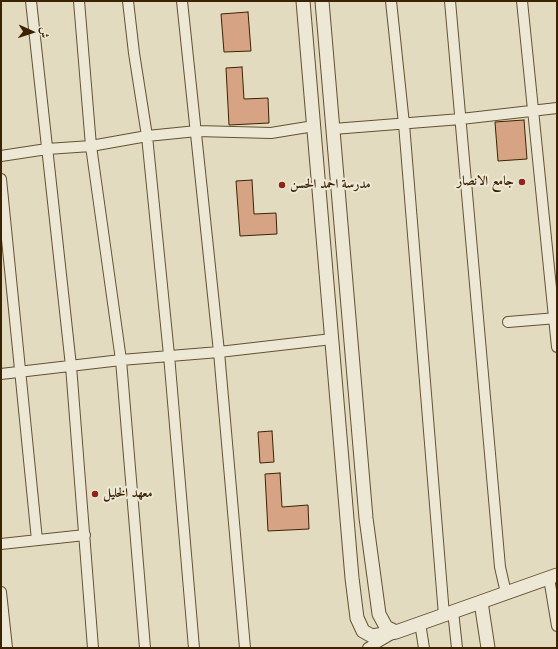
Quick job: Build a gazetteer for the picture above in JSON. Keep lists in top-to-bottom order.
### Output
{
  "places": ["جامع الانصار", "مدرسة احمد الحسن", "معهد الخليل"],
  "north": "right"
}
